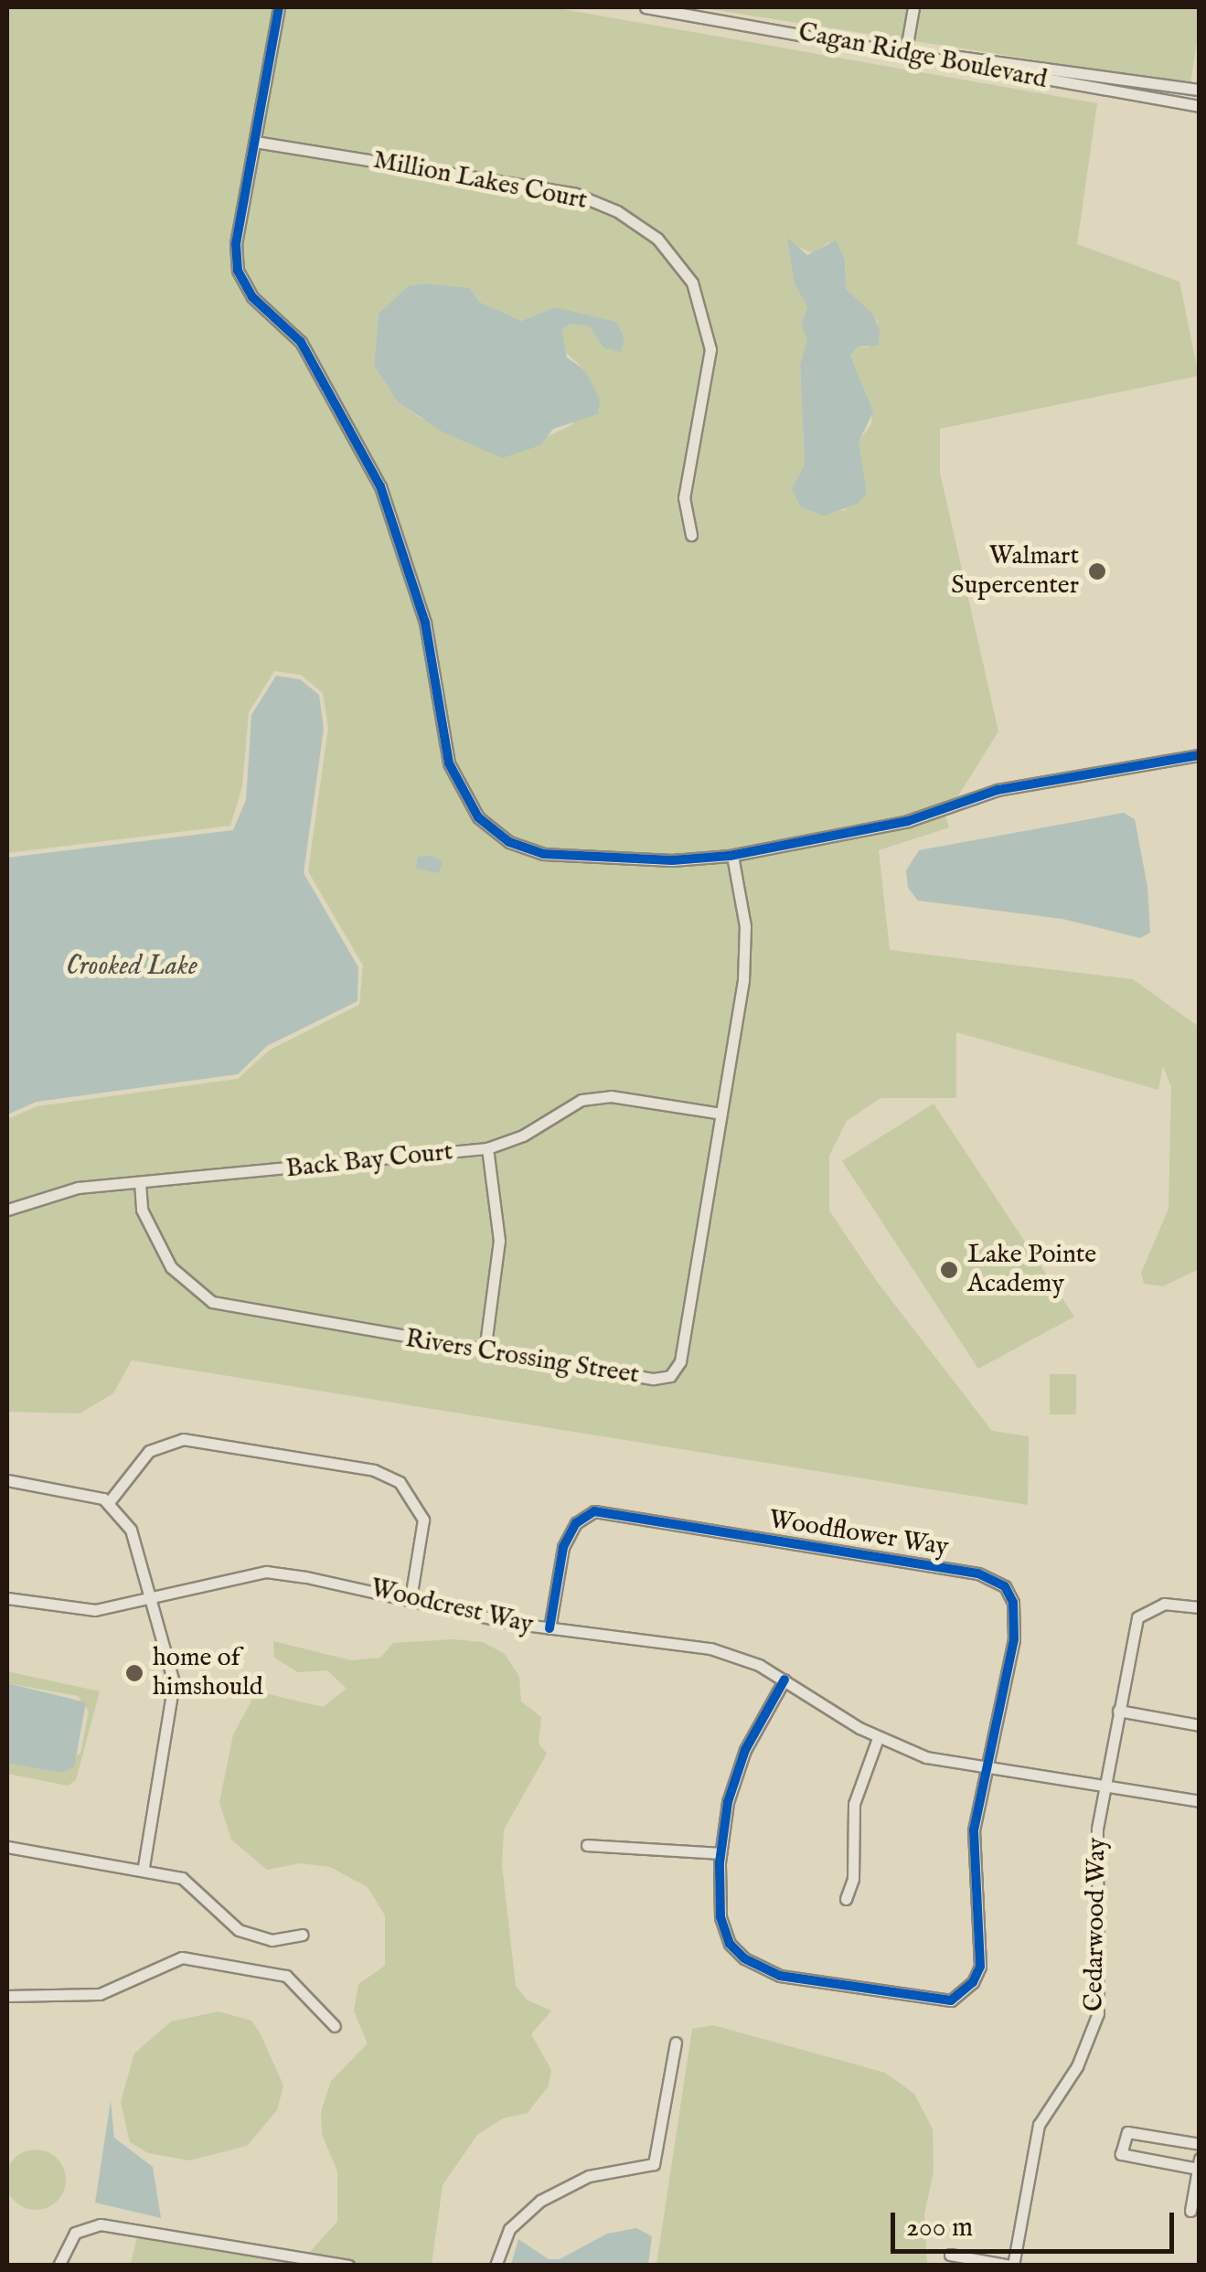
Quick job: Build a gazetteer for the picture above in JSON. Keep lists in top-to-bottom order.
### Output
{
  "streets": {
    "street": [
      "Cagan Ridge Boulevard",
      "Million Lakes Court",
      "Back Bay Court",
      "Rivers Crossing Street",
      "Woodflower Way",
      "Woodcrest Way",
      "Cedarwood Way"
    ]
  },
  "crossings": [
    ["Back Bay Court", "Rivers Crossing Street"],
    ["Woodflower Way", "Woodcrest Way"],
    ["Woodcrest Way", "Cedarwood Way"]
  ],
  "water": ["Crooked Lake"],
  "places": ["Walmart Supercenter", "Lake Pointe Academy", "home of himshould"],
  "scale_bar": "200 m"
}
